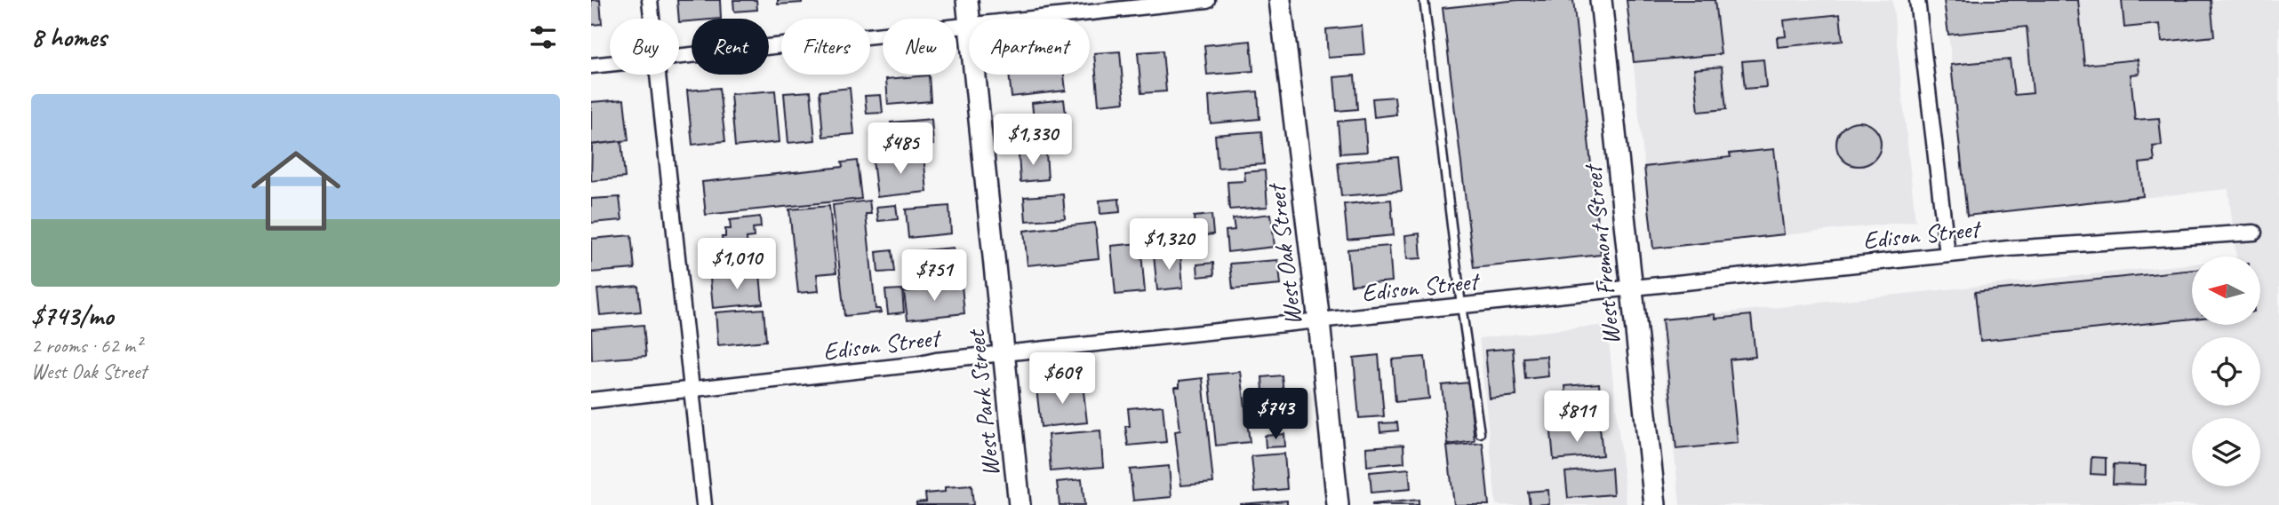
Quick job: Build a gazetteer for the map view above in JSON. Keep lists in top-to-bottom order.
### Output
{
  "streets": {
    "street": [
      "Edison Street",
      "West Oak Street",
      "West Fremont Street",
      "West Park Street"
    ]
  },
  "crossings": [
    ["Edison Street", "West Oak Street"],
    ["Edison Street", "West Fremont Street"],
    ["Edison Street", "West Park Street"]
  ],
  "north": "left",
  "page": {
    "heading": "8 homes",
    "chip": [
      "Buy",
      "Rent",
      "Filters",
      "New",
      "Apartment"
    ],
    "list": [
      {
        "name": "$743/mo",
        "note": "2 rooms · 62 m² · West Oak Street"
      }
    ],
    "price": [
      "$1,330",
      "$485",
      "$1,320",
      "$1,010",
      "$751",
      "$609",
      "$743",
      "$811"
    ]
  }
}
